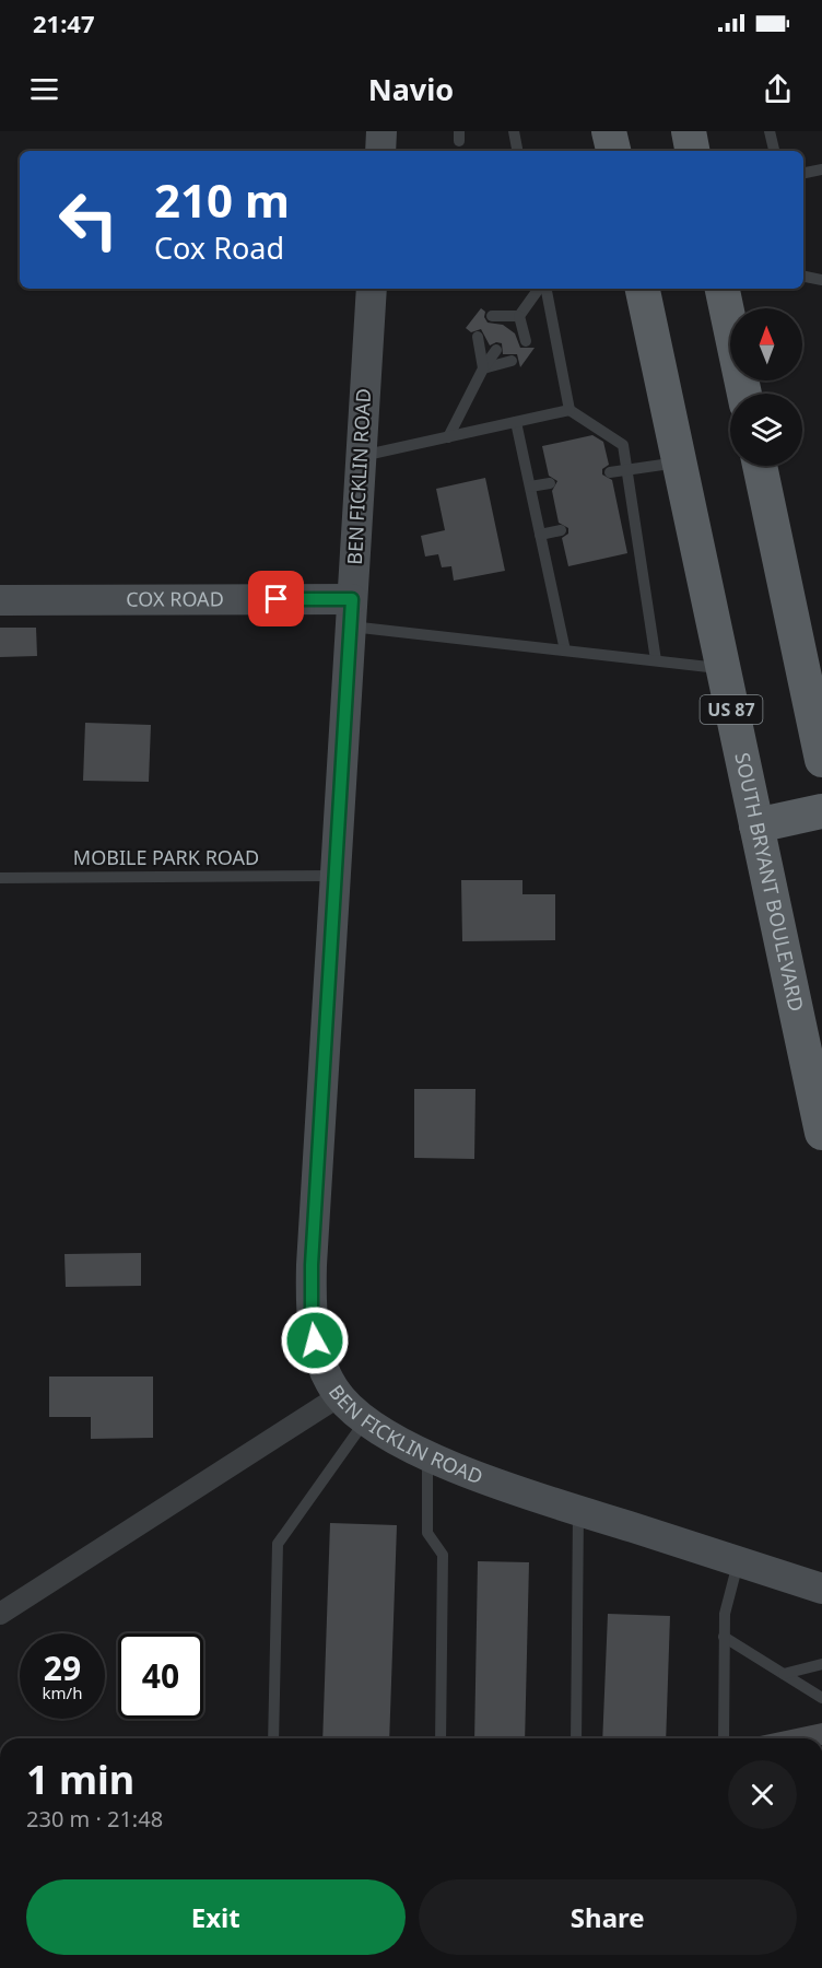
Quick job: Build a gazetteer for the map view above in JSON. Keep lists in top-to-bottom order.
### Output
{
  "streets": {
    "main road": ["US 87", "SOUTH BRYANT BOULEVARD"],
    "street": ["BEN FICKLIN ROAD", "COX ROAD"],
    "lane": ["MOBILE PARK ROAD"]
  },
  "crossings": [
    ["BEN FICKLIN ROAD", "COX ROAD"],
    ["BEN FICKLIN ROAD", "MOBILE PARK ROAD"]
  ],
  "north": "top",
  "page": {
    "status": "21:47",
    "header": "Navio",
    "turn": ["210 m", "Cox Road"],
    "speed": "29 km/h",
    "limit": "40",
    "heading": ["1 min", "230 m · 21:48"],
    "buttons": ["Exit", "Share"]
  }
}
